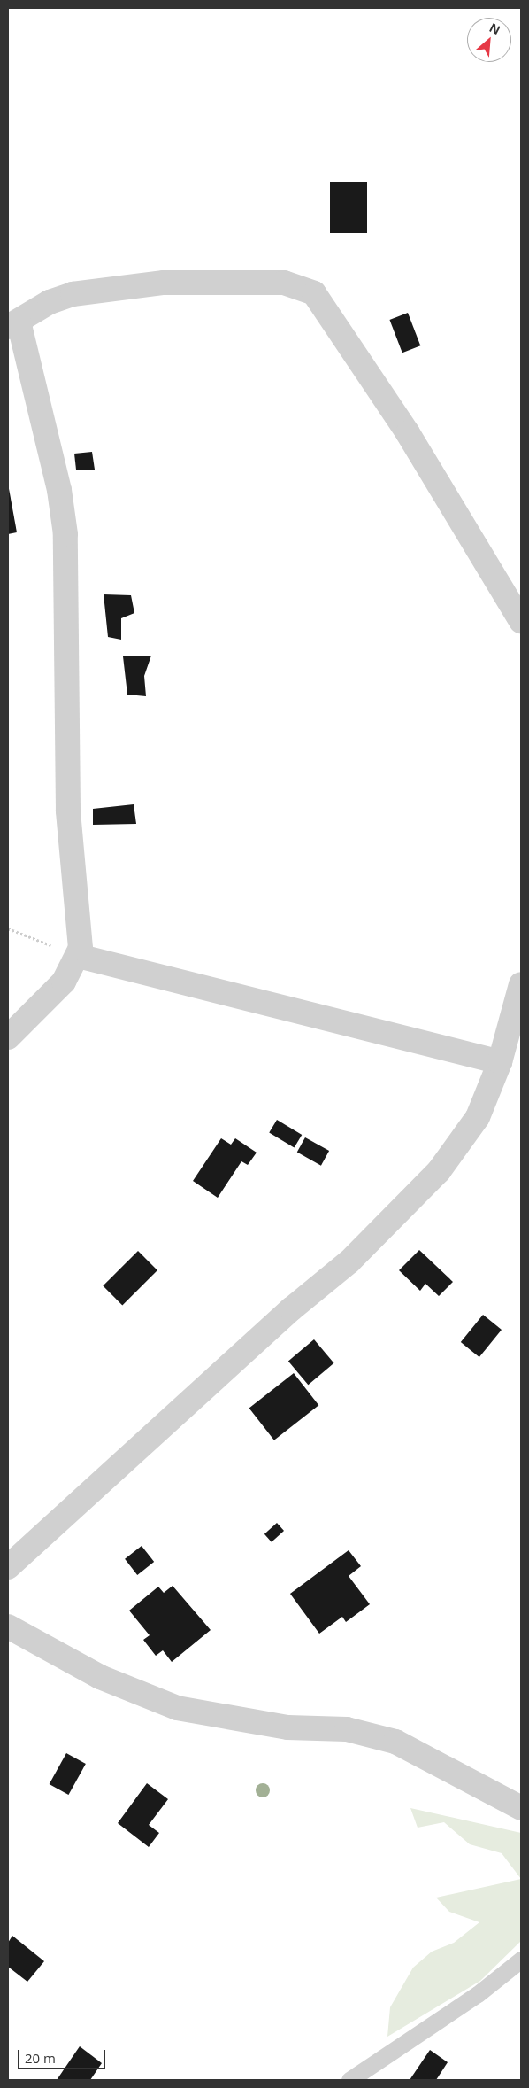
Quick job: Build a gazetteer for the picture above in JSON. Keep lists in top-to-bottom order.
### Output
{
  "scale_bar": "20 m",
  "north": "top right"
}
